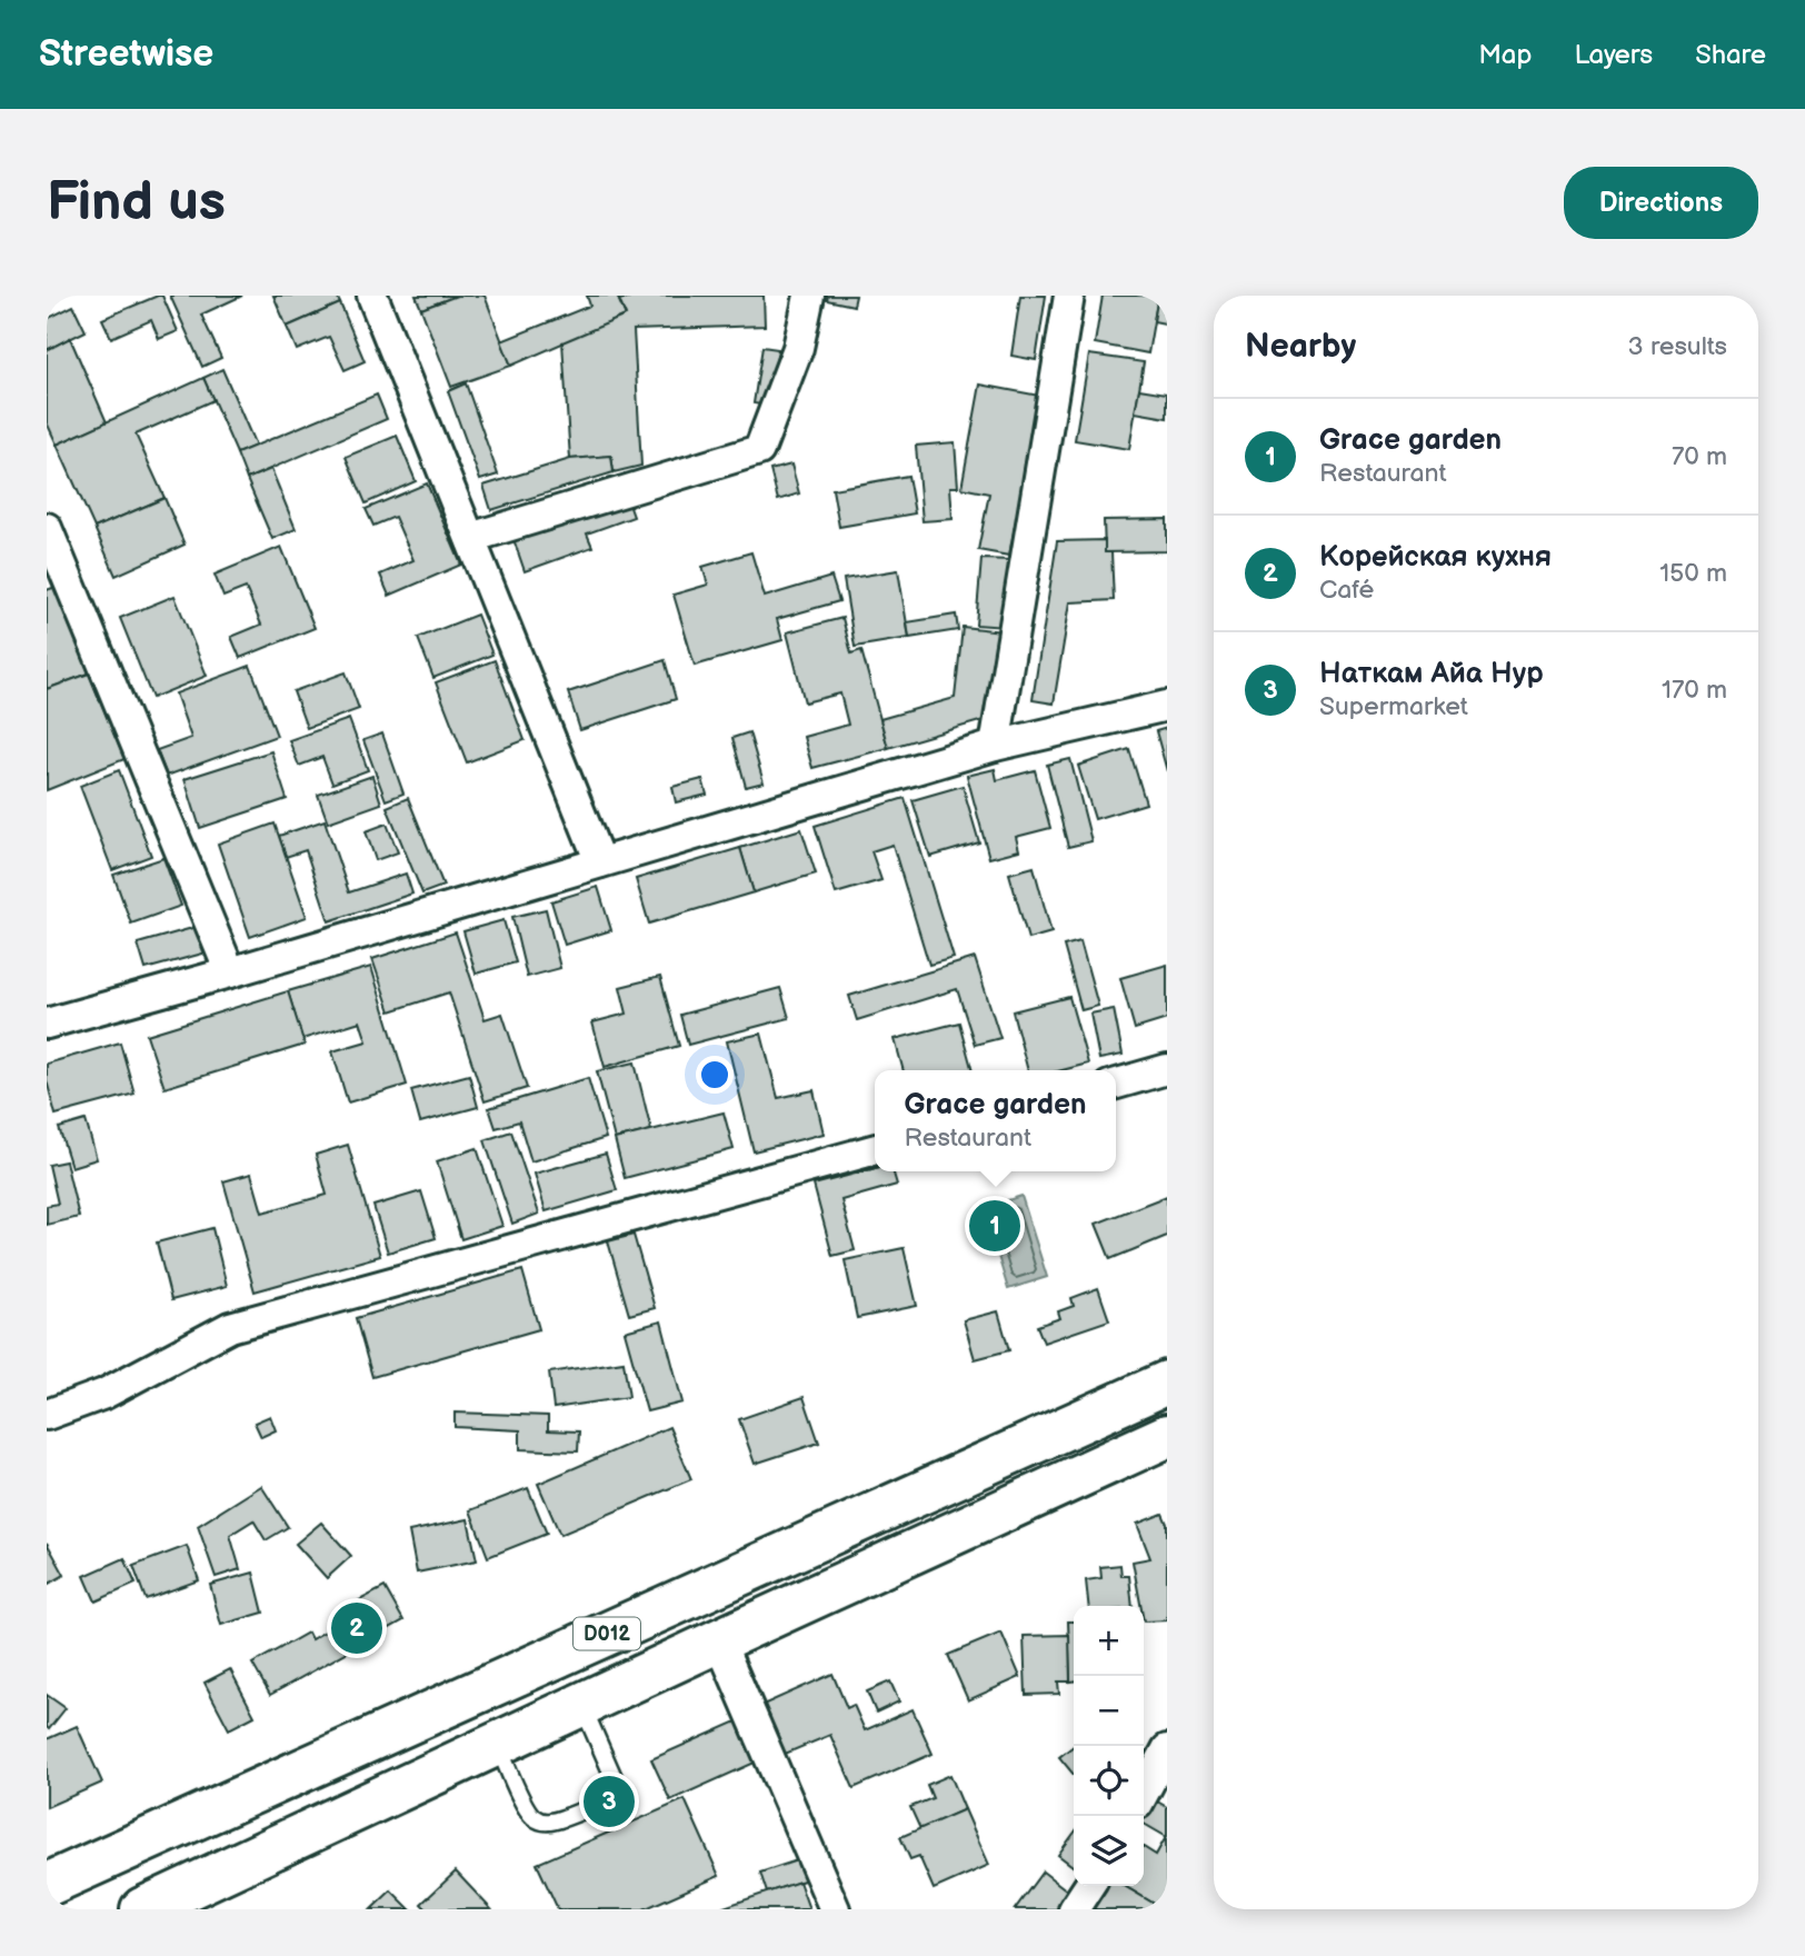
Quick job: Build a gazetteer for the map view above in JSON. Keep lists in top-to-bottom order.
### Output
{
  "streets": {
    "highway": ["D012"]
  },
  "page": {
    "header": "Streetwise",
    "nav": ["Map", "Layers", "Share"],
    "buttons": "Directions",
    "title": "Find us",
    "heading": ["Nearby", "3 results"],
    "list": [
      {
        "mark": "1",
        "name": "Grace garden",
        "note": "Restaurant",
        "value": "70 m"
      },
      {
        "mark": "2",
        "name": "Корейская кухня",
        "note": "Café",
        "value": "150 m"
      },
      {
        "mark": "3",
        "name": "Наткам Айа Нур",
        "note": "Supermarket",
        "value": "170 m"
      }
    ],
    "popup": ["Grace garden", "Restaurant"],
    "pins": ["1", "2", "3"],
    "map_buttons": ["+", "−"]
  }
}
